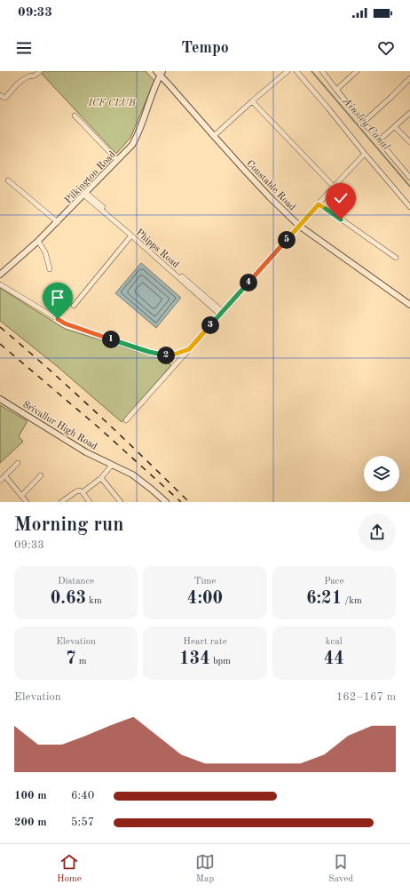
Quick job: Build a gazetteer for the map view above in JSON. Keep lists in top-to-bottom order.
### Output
{
  "streets": {
    "street": [
      "Pilkington Road",
      "Constable Road",
      "Phipps Road",
      "Srivallur High Road"
    ]
  },
  "crossings": [
    ["Pilkington Road", "Constable Road"],
    ["Pilkington Road", "Phipps Road"]
  ],
  "water": ["Ainsley Canal"],
  "parks": ["ICF CLUB"],
  "page": {
    "status": "09:33",
    "header": "Tempo",
    "pins": [
      "5",
      "4",
      "3",
      "1",
      "2"
    ],
    "heading": ["Morning run", "09:33"],
    "stats": [
      ["Distance", "0.63 km"],
      ["Time", "4:00"],
      ["Pace", "6:21 /km"],
      ["Elevation", "7 m"],
      ["Heart rate", "134 bpm"],
      ["kcal", "44"]
    ],
    "chart": ["Elevation", "162–167 m"],
    "list": [
      {
        "name": "100 m",
        "note": "6:40"
      },
      {
        "name": "200 m",
        "note": "5:57"
      }
    ],
    "tabs": ["Home", "Map", "Saved"]
  }
}
